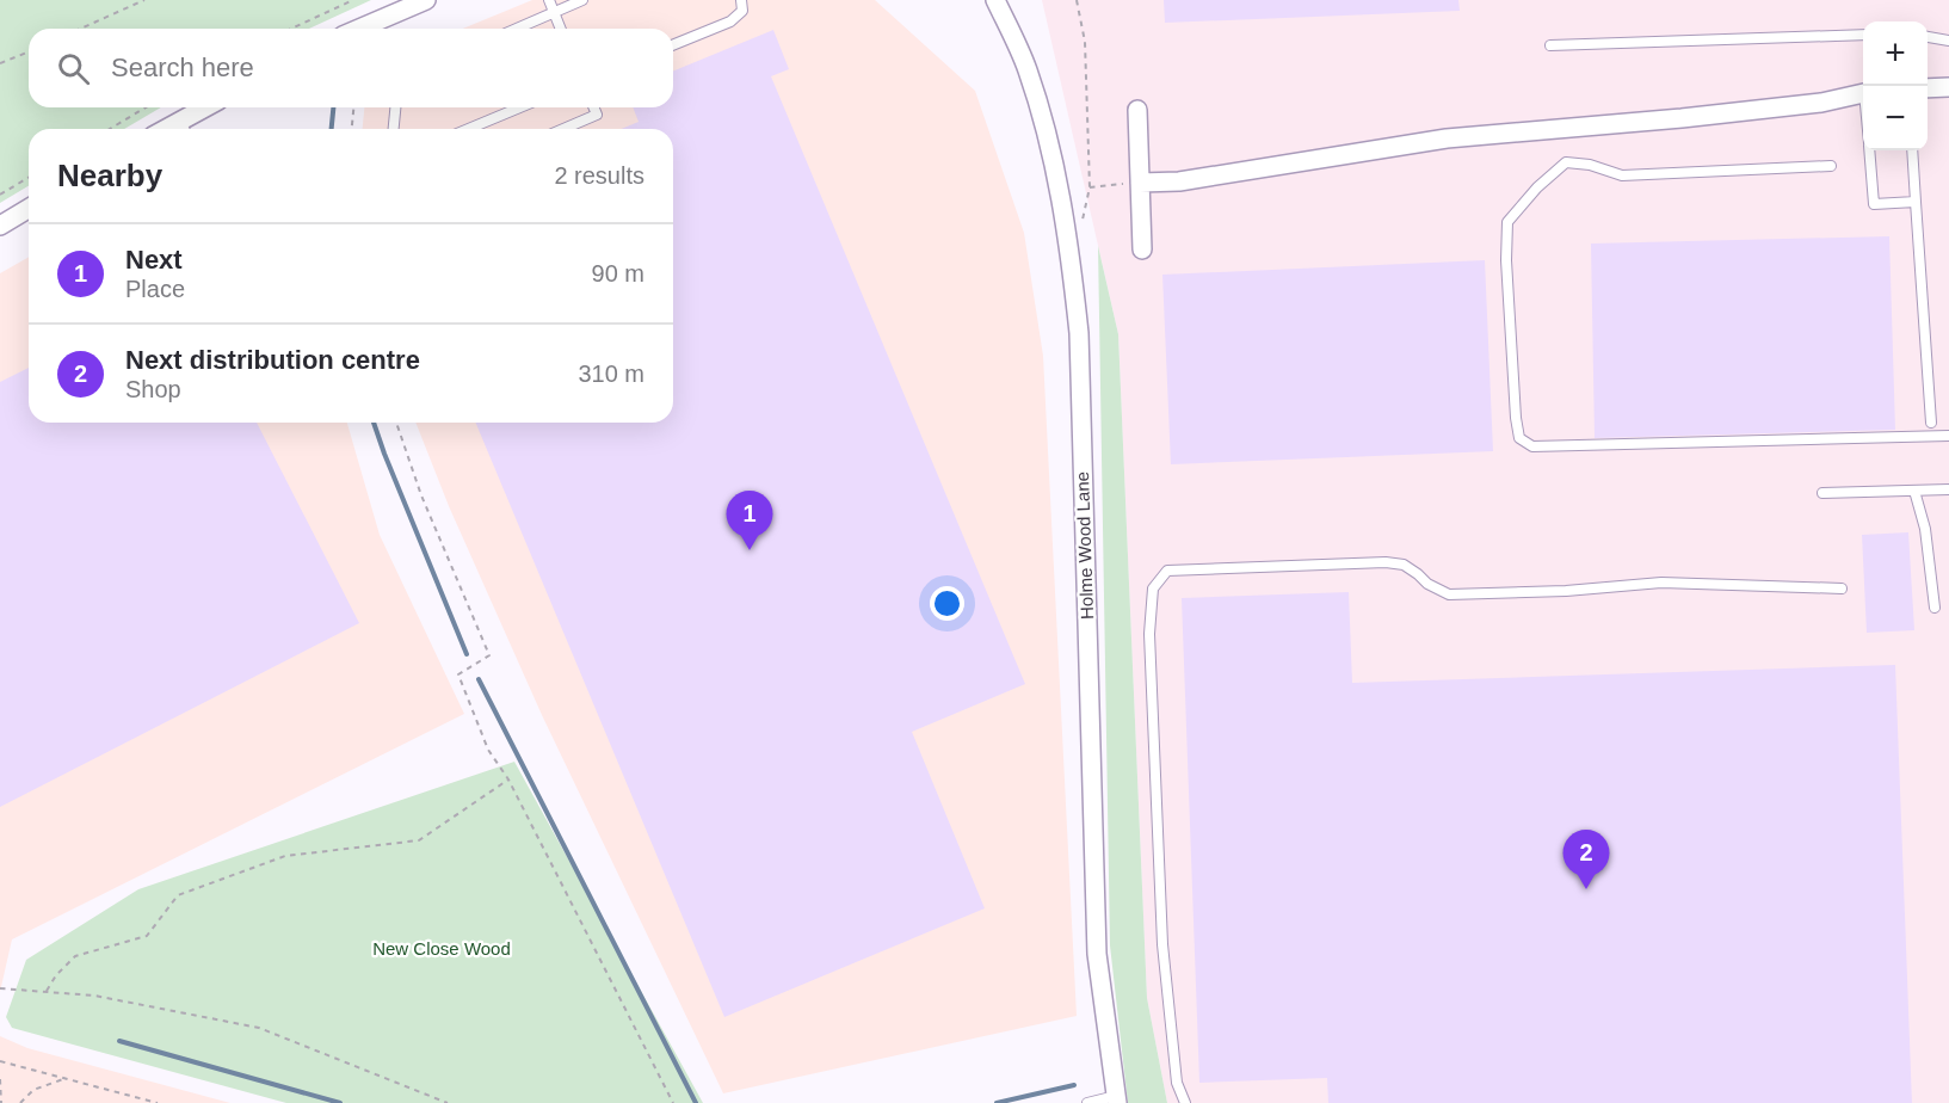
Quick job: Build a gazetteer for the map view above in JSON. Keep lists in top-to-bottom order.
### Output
{
  "streets": {
    "street": ["Holme Wood Lane"]
  },
  "parks": ["New Close Wood"],
  "page": {
    "map_buttons": ["+", "−"],
    "search": "Search here",
    "heading": ["Nearby", "2 results"],
    "list": [
      {
        "mark": "1",
        "name": "Next",
        "note": "Place",
        "value": "90 m"
      },
      {
        "mark": "2",
        "name": "Next distribution centre",
        "note": "Shop",
        "value": "310 m"
      }
    ],
    "pins": ["1", "2"]
  }
}
